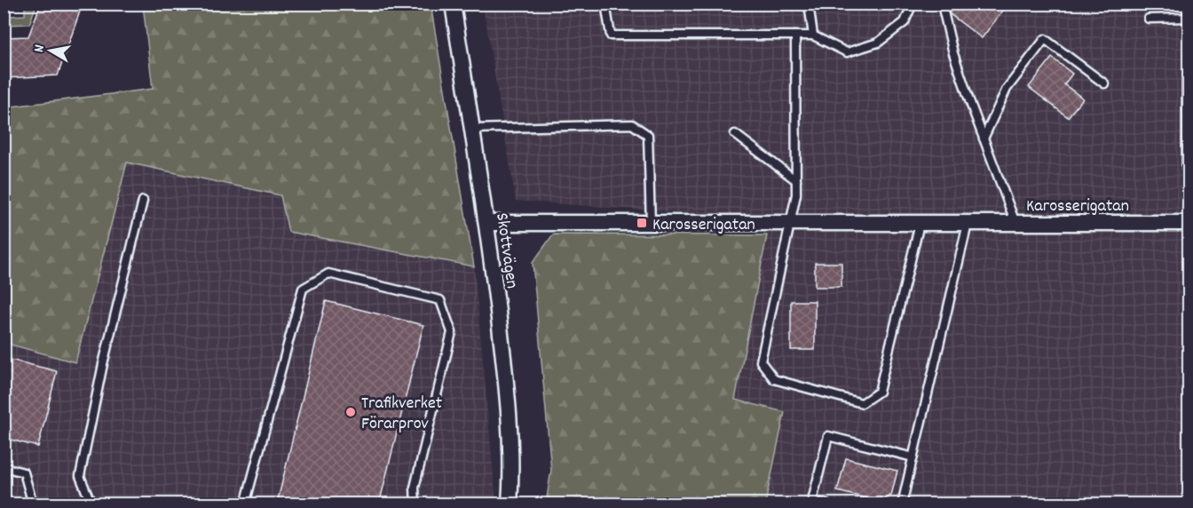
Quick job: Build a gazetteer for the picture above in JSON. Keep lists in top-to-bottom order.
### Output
{
  "streets": {
    "street": ["Karosserigatan", "Skottvägen"]
  },
  "crossings": [
    ["Karosserigatan", "Skottvägen"]
  ],
  "places": {
    "transit": ["Karosserigatan"],
    "other": ["Trafikverket Förarprov"]
  },
  "north": "left"
}
